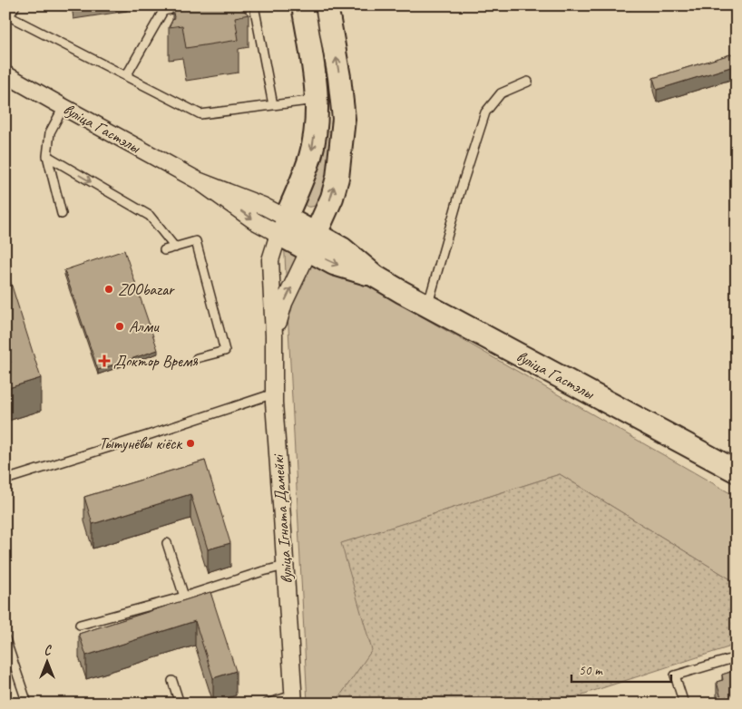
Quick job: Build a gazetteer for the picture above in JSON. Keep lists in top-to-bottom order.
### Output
{
  "streets": {
    "main road": ["вуліца Гастэлы"],
    "street": ["вуліца Ігната Дамейкі"]
  },
  "crossings": [
    ["вуліца Гастэлы", "вуліца Ігната Дамейкі"]
  ],
  "places": {
    "other": ["ZOObazar", "Алми", "Тытунёвы кіёск"],
    "health": ["Доктор Время"]
  },
  "scale_bar": "50 m",
  "north": "top"
}
